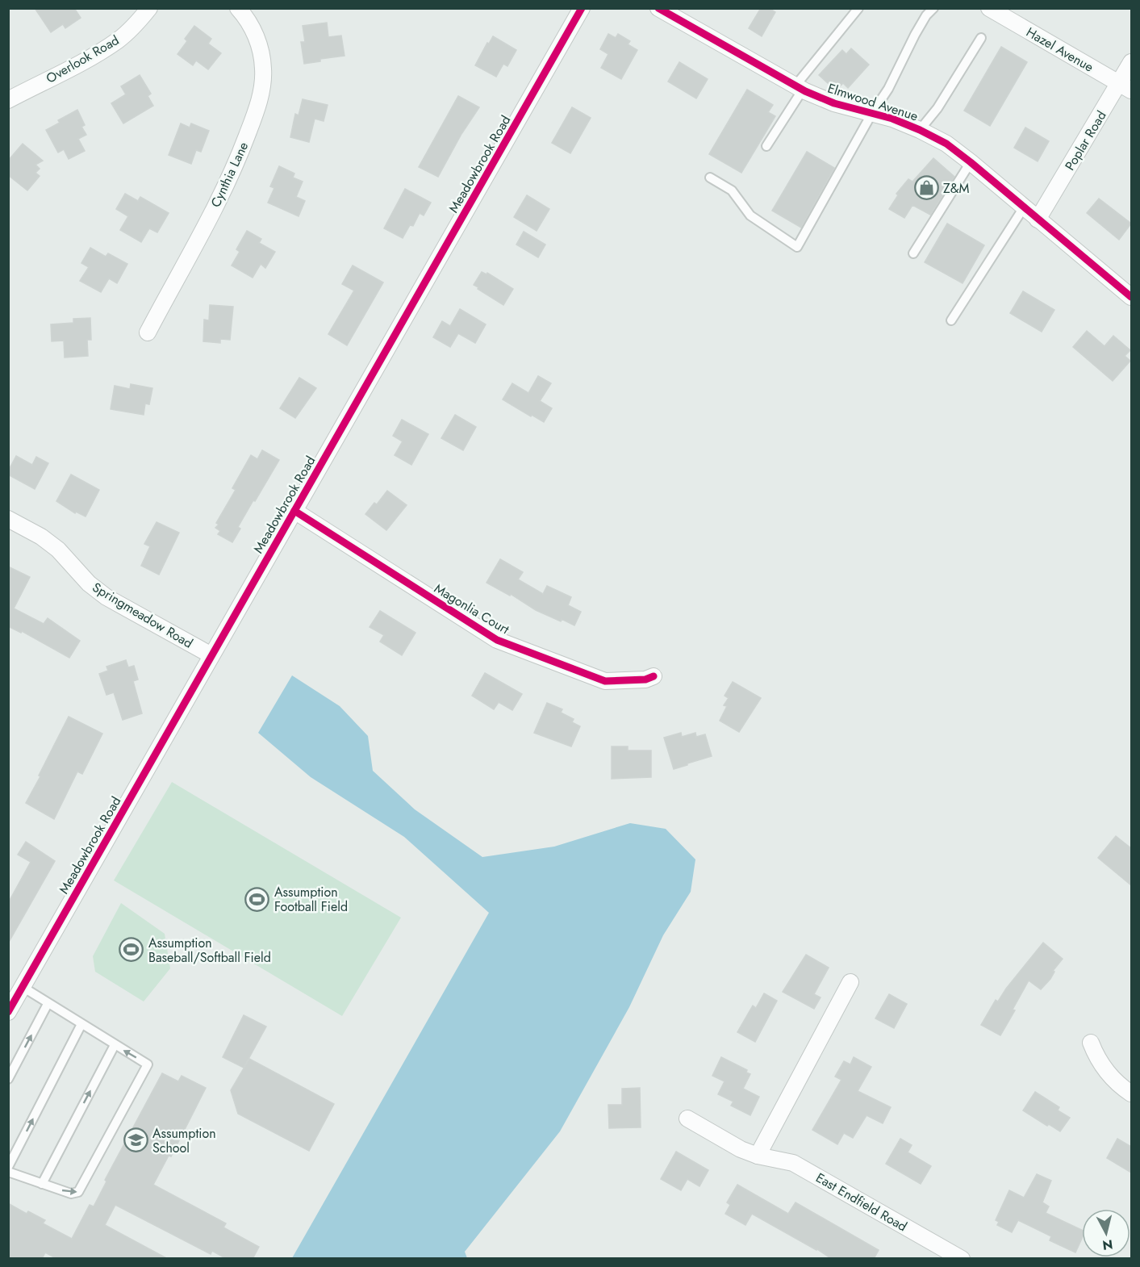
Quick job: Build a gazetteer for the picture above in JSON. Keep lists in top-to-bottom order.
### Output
{
  "streets": {
    "street": [
      "Hazel Avenue",
      "Overlook Road",
      "Elmwood Avenue",
      "Poplar Road",
      "Meadowbrook Road",
      "Cynthia Lane",
      "Magonlia Court",
      "Springmeadow Road",
      "East Endfield Road"
    ]
  },
  "crossings": [
    ["Hazel Avenue", "Poplar Road"],
    ["Elmwood Avenue", "Poplar Road"],
    ["Meadowbrook Road", "Magonlia Court"],
    ["Meadowbrook Road", "Springmeadow Road"]
  ],
  "places": {
    "shop": ["Z&M"],
    "sports": ["Assumption Football Field", "Assumption Baseball/Softball Field"],
    "school or university": ["Assumption School"]
  },
  "north": "bottom"
}
